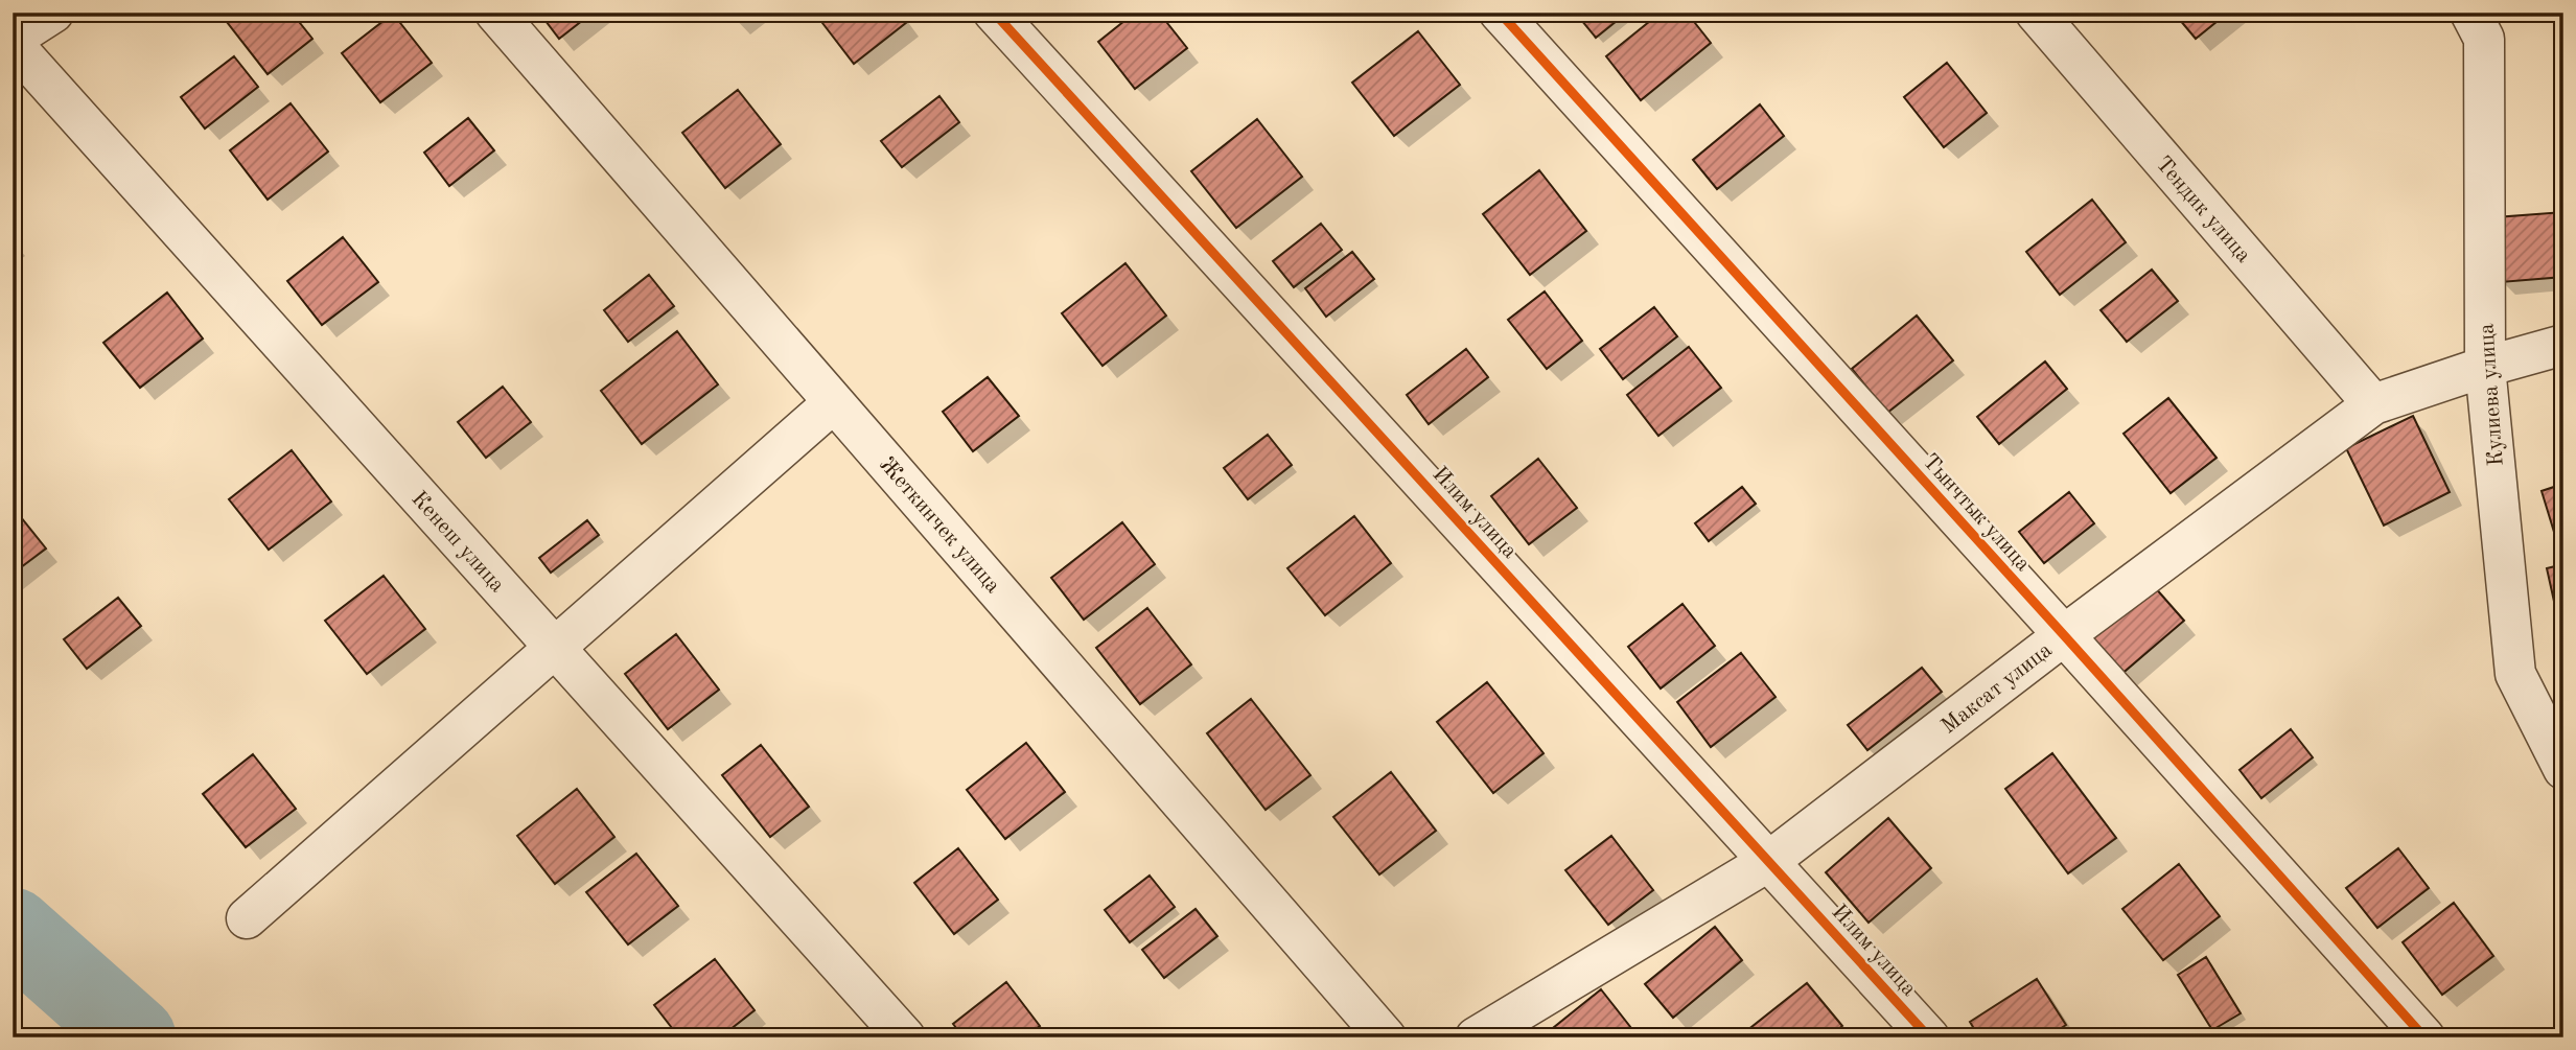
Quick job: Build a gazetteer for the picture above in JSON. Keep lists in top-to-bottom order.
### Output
{
  "streets": {
    "street": [
      "Тендик улица",
      "Кулиева улица",
      "Илим улица",
      "Тынчтык улица",
      "Жеткинчек улица",
      "Кенеш улица",
      "Максат улица"
    ]
  },
  "crossings": [
    ["Тендик улица", "Максат улица"],
    ["Кулиева улица", "Максат улица"],
    ["Илим улица", "Максат улица"],
    ["Тынчтык улица", "Максат улица"]
  ]
}
